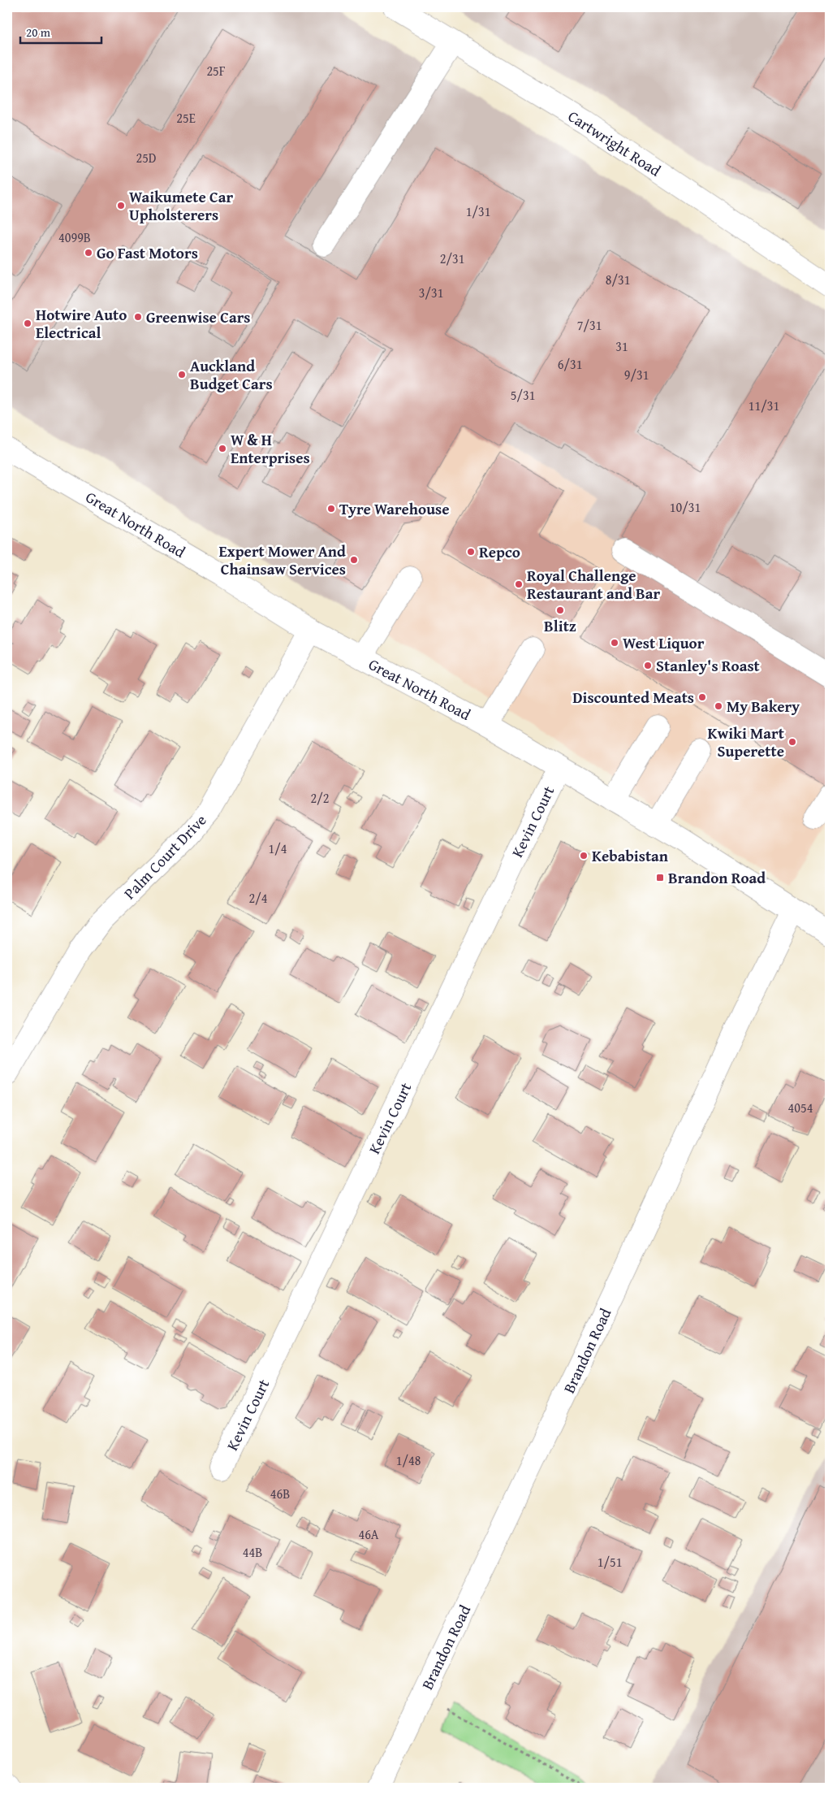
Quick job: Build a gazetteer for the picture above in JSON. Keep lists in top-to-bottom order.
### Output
{
  "streets": {
    "street": [
      "Cartwright Road",
      "Great North Road",
      "Kevin Court",
      "Palm Court Drive",
      "Brandon Road"
    ]
  },
  "crossings": [
    ["Great North Road", "Kevin Court"],
    ["Great North Road", "Palm Court Drive"],
    ["Great North Road", "Brandon Road"]
  ],
  "places": {
    "other": [
      "Waikumete Car Upholsterers",
      "Go Fast Motors",
      "Greenwise Cars",
      "Hotwire Auto Electrical",
      "Auckland Budget Cars",
      "W & H Enterprises",
      "Tyre Warehouse",
      "Repco",
      "Expert Mower And Chainsaw Services",
      "Royal Challenge Restaurant and Bar",
      "Blitz",
      "West Liquor",
      "Stanley's Roast",
      "Discounted Meats",
      "My Bakery",
      "Kwiki Mart Superette",
      "Kebabistan"
    ],
    "transit": ["Brandon Road"]
  },
  "house_numbers": [
    "25F",
    "25E",
    "25D",
    "1/31",
    "4099B",
    "2/31",
    "8/31",
    "3/31",
    "7/31",
    "31",
    "6/31",
    "9/31",
    "5/31",
    "11/31",
    "10/31",
    "2/2",
    "1/4",
    "2/4",
    "4054",
    "1/48",
    "46B",
    "46A",
    "44B",
    "1/51"
  ],
  "scale_bar": "20 m"
}
